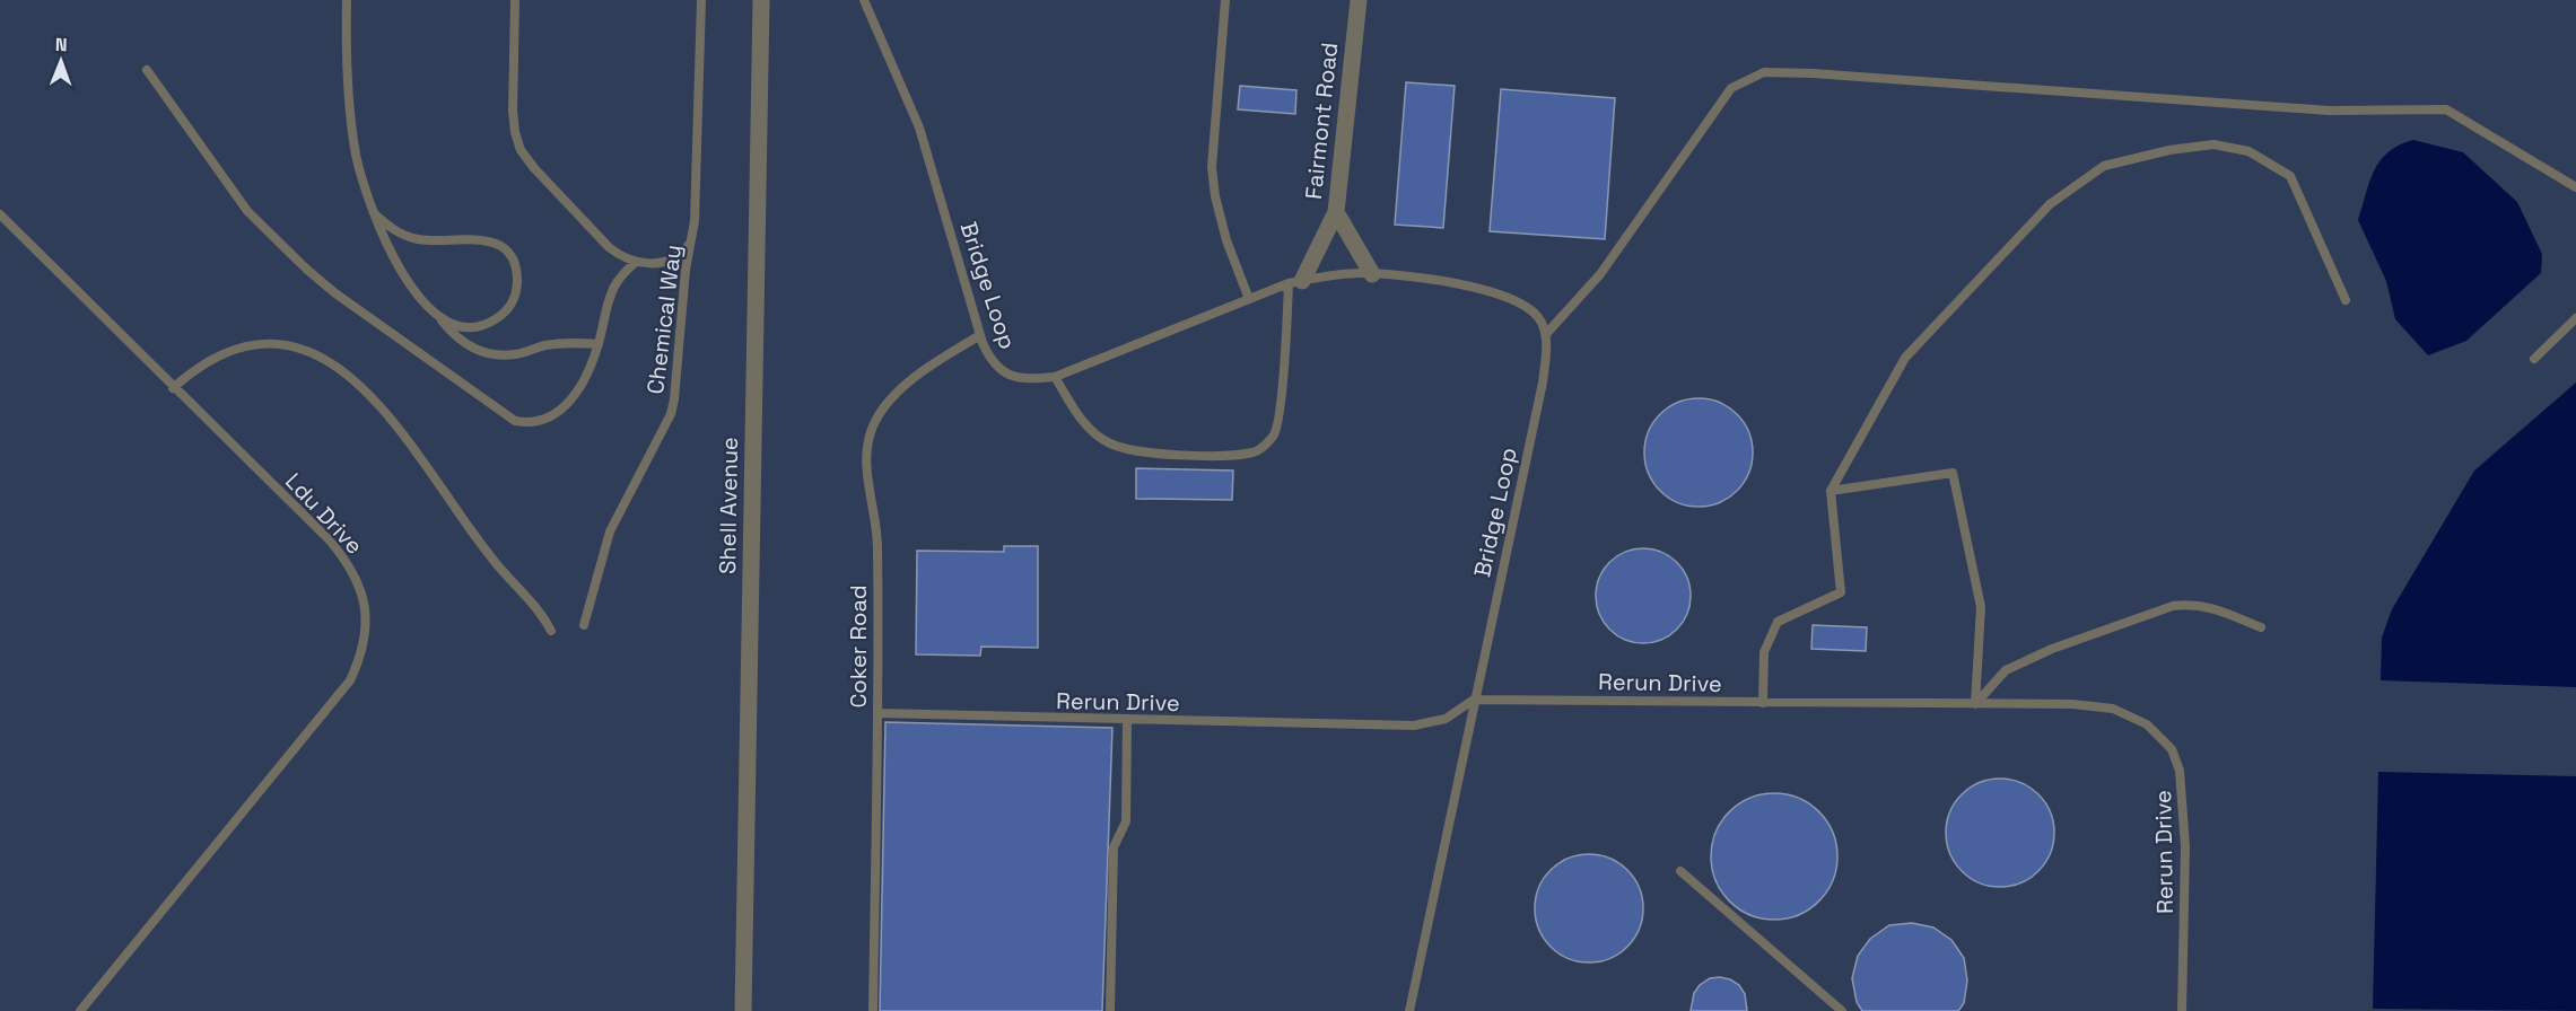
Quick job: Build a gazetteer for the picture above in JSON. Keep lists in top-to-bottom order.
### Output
{
  "streets": {
    "street": ["Fairmont Road", "Shell Avenue"],
    "lane": [
      "Bridge Loop",
      "Chemical Way",
      "Ldu Drive",
      "Coker Road",
      "Rerun Drive"
    ]
  },
  "crossings": [
    ["Fairmont Road", "Bridge Loop"],
    ["Bridge Loop", "Coker Road"],
    ["Bridge Loop", "Rerun Drive"],
    ["Coker Road", "Rerun Drive"]
  ],
  "north": "top"
}
